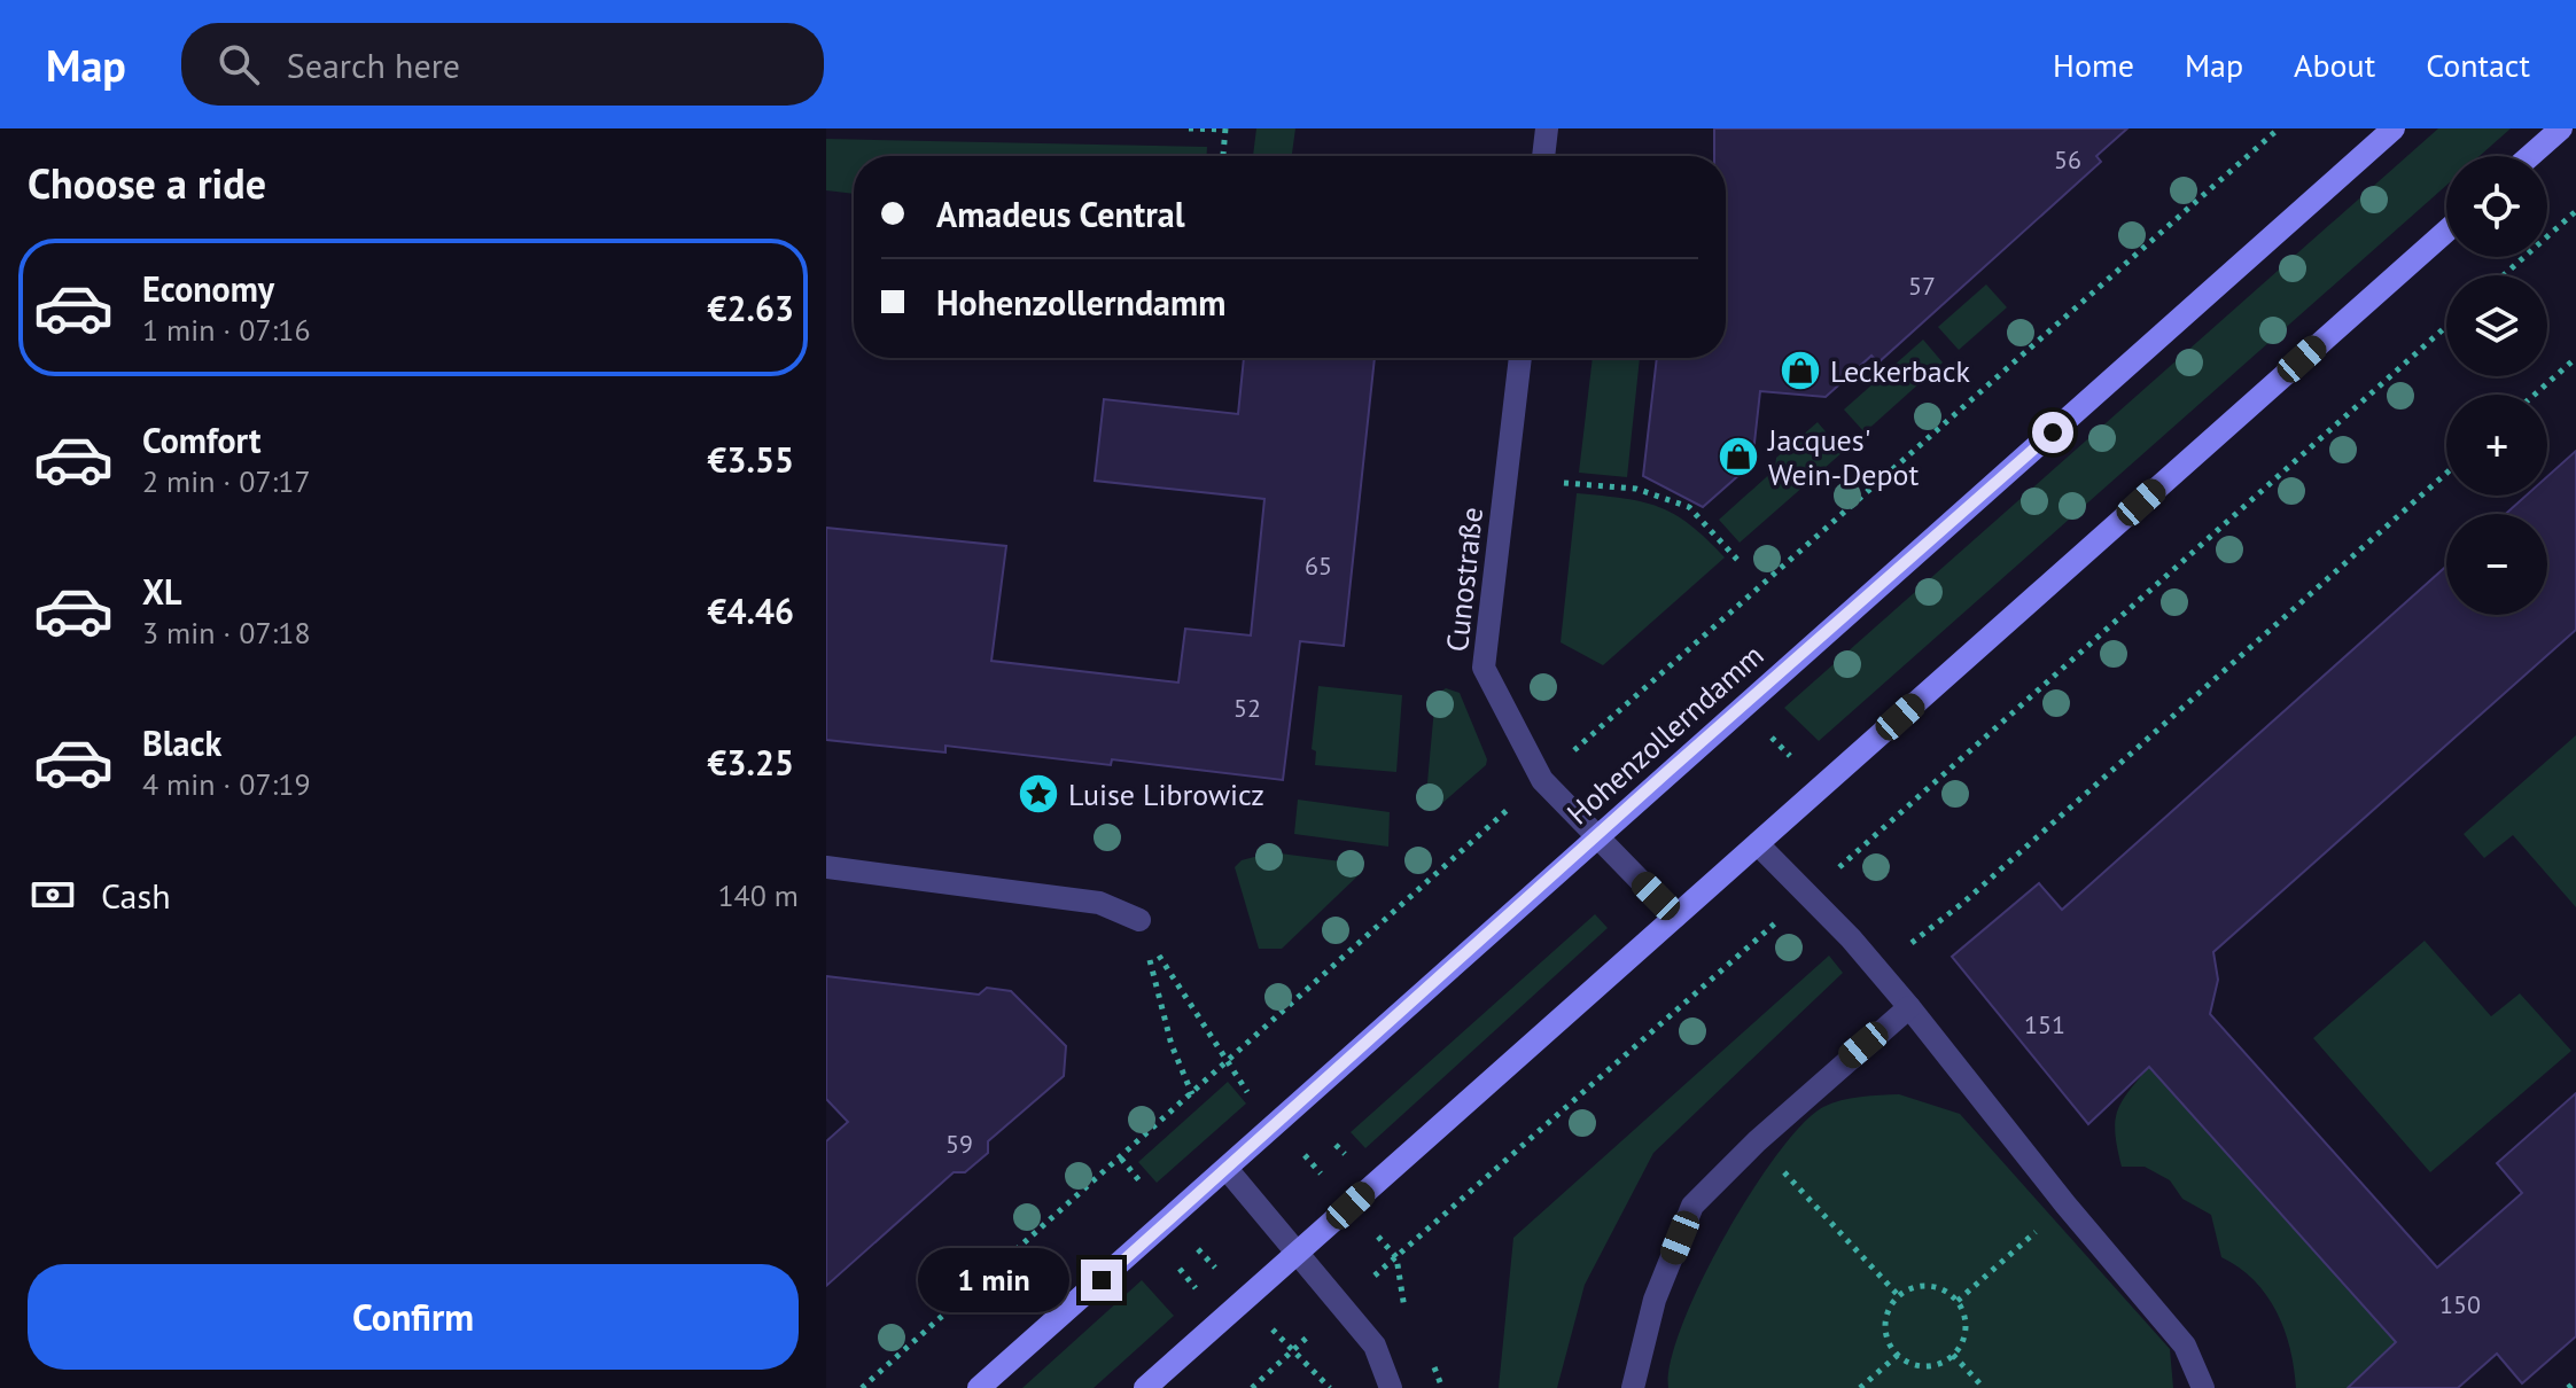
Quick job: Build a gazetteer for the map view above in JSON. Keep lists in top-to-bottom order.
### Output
{
  "streets": {
    "main road": ["Hohenzollerndamm"],
    "street": ["Cunostraße"]
  },
  "crossings": [
    ["Cunostraße", "Hohenzollerndamm"]
  ],
  "places": {
    "shop": ["Leckerback", "Jacques' Wein-Depot"],
    "place": ["Luise Librowicz"]
  },
  "house_numbers": [
    "56",
    "57",
    "65",
    "52",
    "151",
    "59",
    "150"
  ],
  "page": {
    "header": "Map",
    "search": "Search here",
    "nav": [
      "Home",
      "Map",
      "About",
      "Contact"
    ],
    "heading": "Choose a ride",
    "map_buttons": ["+", "−"],
    "banner": ["Amadeus Central", "Hohenzollerndamm"],
    "list": [
      {
        "name": "Economy",
        "note": "1 min · 07:16",
        "value": "€2.63"
      },
      {
        "name": "Comfort",
        "note": "2 min · 07:17",
        "value": "€3.55"
      },
      {
        "name": "XL",
        "note": "3 min · 07:18",
        "value": "€4.46"
      },
      {
        "name": "Black",
        "note": "4 min · 07:19",
        "value": "€3.25"
      }
    ],
    "pay": ["Cash", "140 m"],
    "buttons": "Confirm",
    "bubble": "1 min"
  }
}
